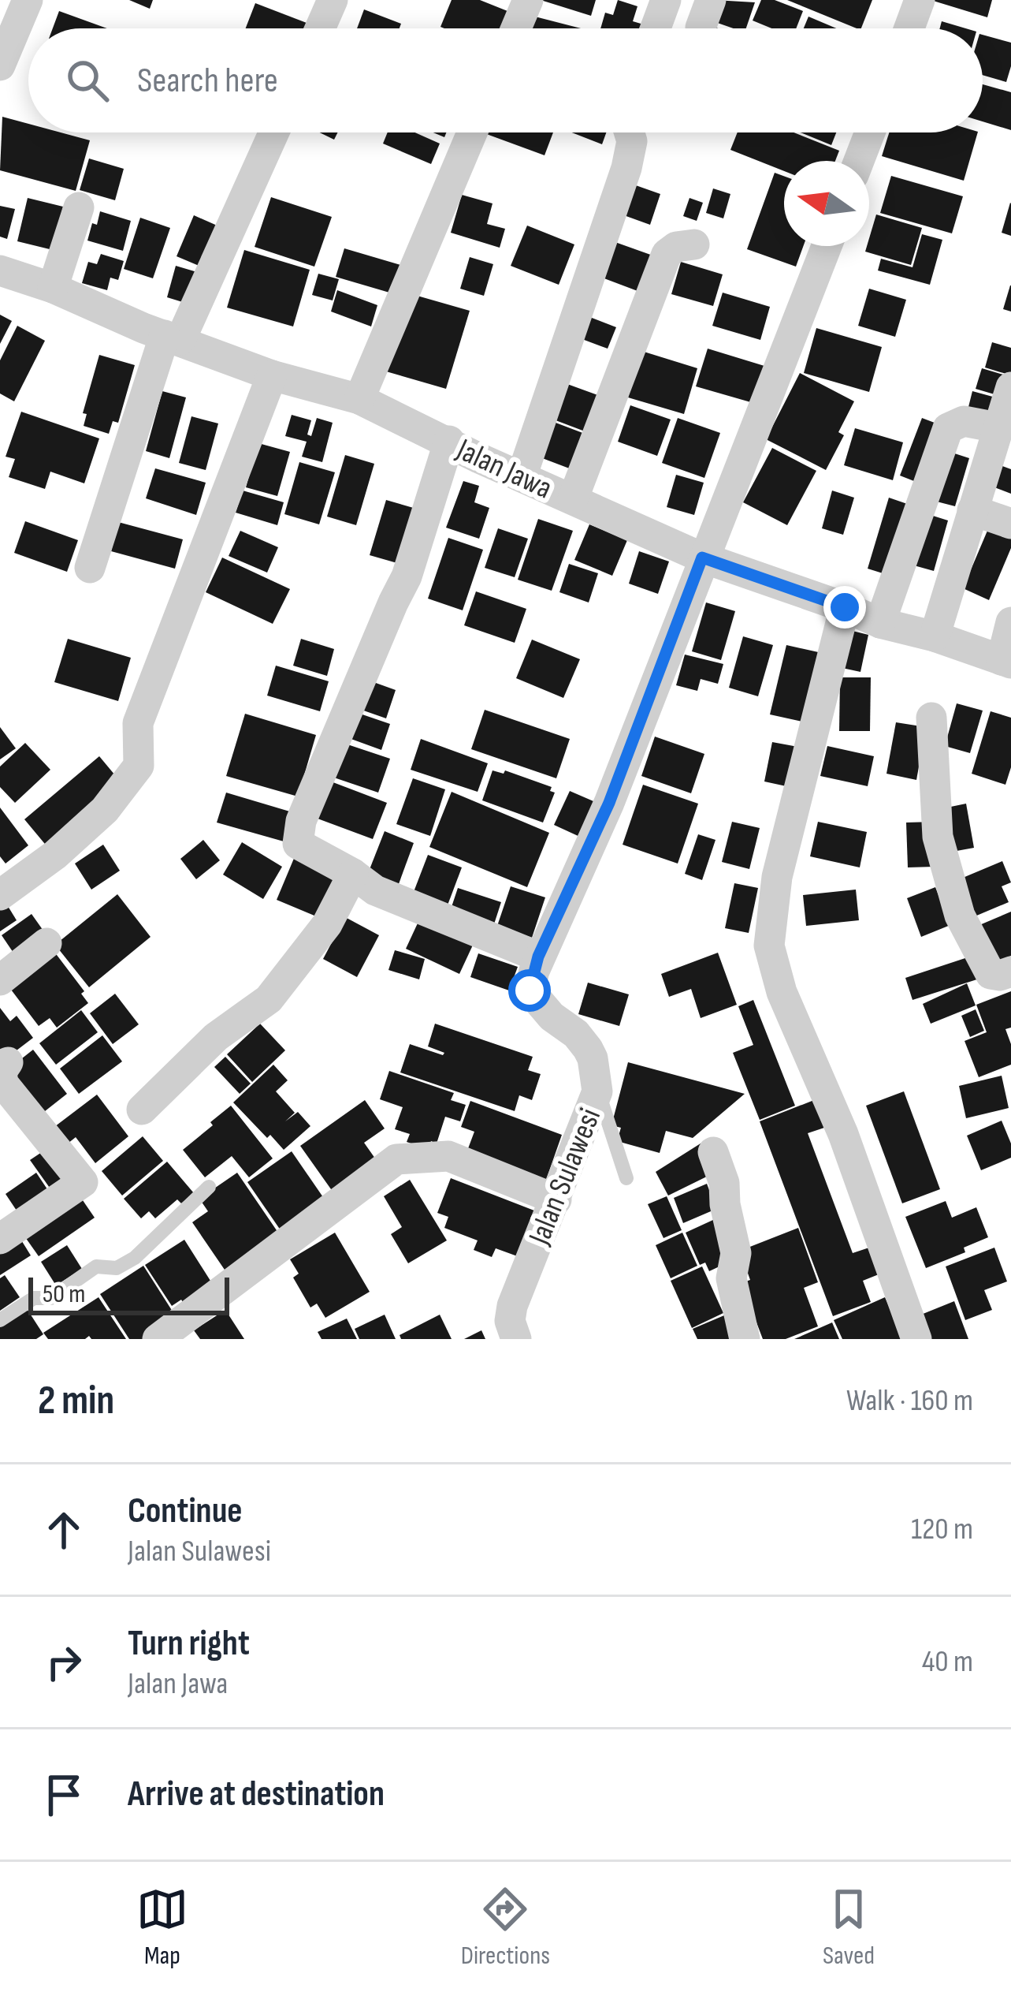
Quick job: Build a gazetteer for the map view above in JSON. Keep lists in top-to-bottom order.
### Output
{
  "streets": {
    "street": ["Jalan Jawa", "Jalan Sulawesi"]
  },
  "crossings": [
    ["Jalan Jawa", "Jalan Sulawesi"]
  ],
  "scale_bar": "50 m",
  "north": "left",
  "page": {
    "search": "Search here",
    "scale": "50 m",
    "heading": ["2 min", "Walk · 160 m"],
    "list": [
      ["Continue", "Jalan Sulawesi", "120 m"],
      ["Turn right", "Jalan Jawa", "40 m"],
      "Arrive at destination"
    ],
    "nav": ["Map", "Directions", "Saved"]
  }
}
